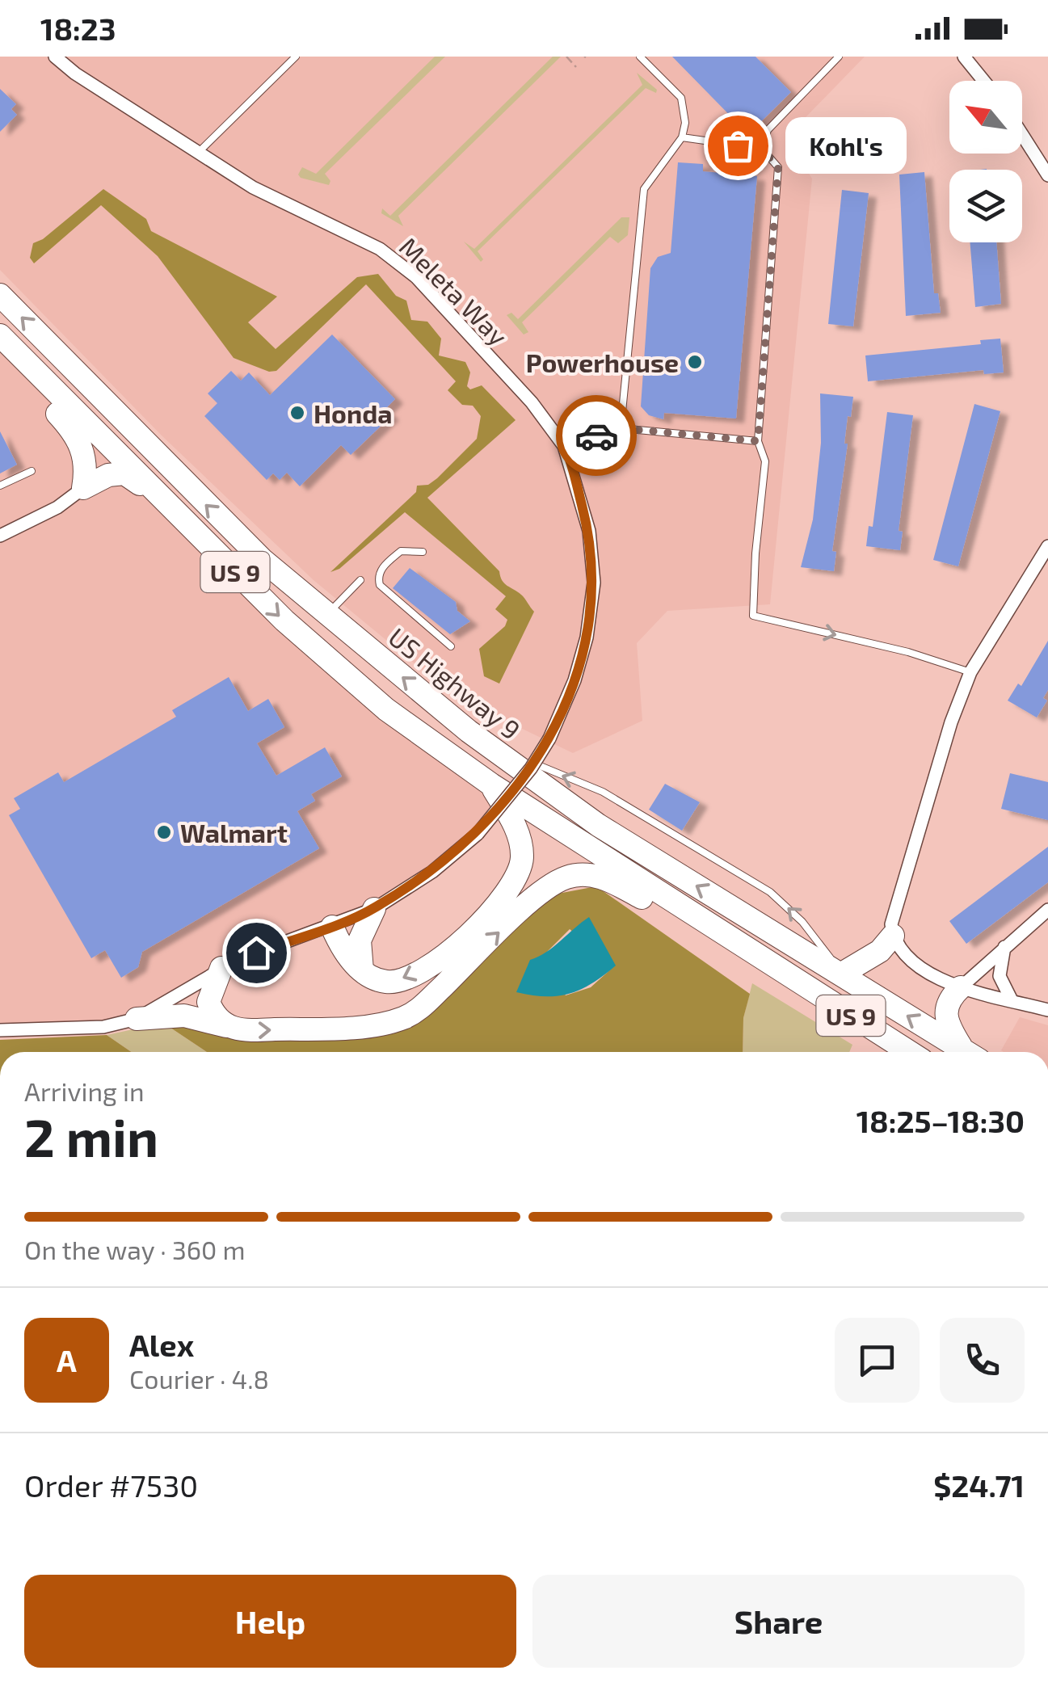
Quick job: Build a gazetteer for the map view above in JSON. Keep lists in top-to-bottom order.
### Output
{
  "streets": {
    "highway": ["US 9", "US Highway 9"],
    "street": ["Meleta Way"]
  },
  "places": [
    "Kohl's",
    "Powerhouse",
    "Honda",
    "Walmart"
  ],
  "north": "top left",
  "page": {
    "status": "18:23",
    "bubble": "Kohl's",
    "heading": ["2 min", "Arriving in", "18:25–18:30"],
    "panel": [
      "Alex",
      "Courier · 4.8",
      "Order #7530",
      "$24.71"
    ],
    "bar": "On the way · 360 m",
    "round": "A",
    "buttons": ["Help", "Share"]
  }
}
